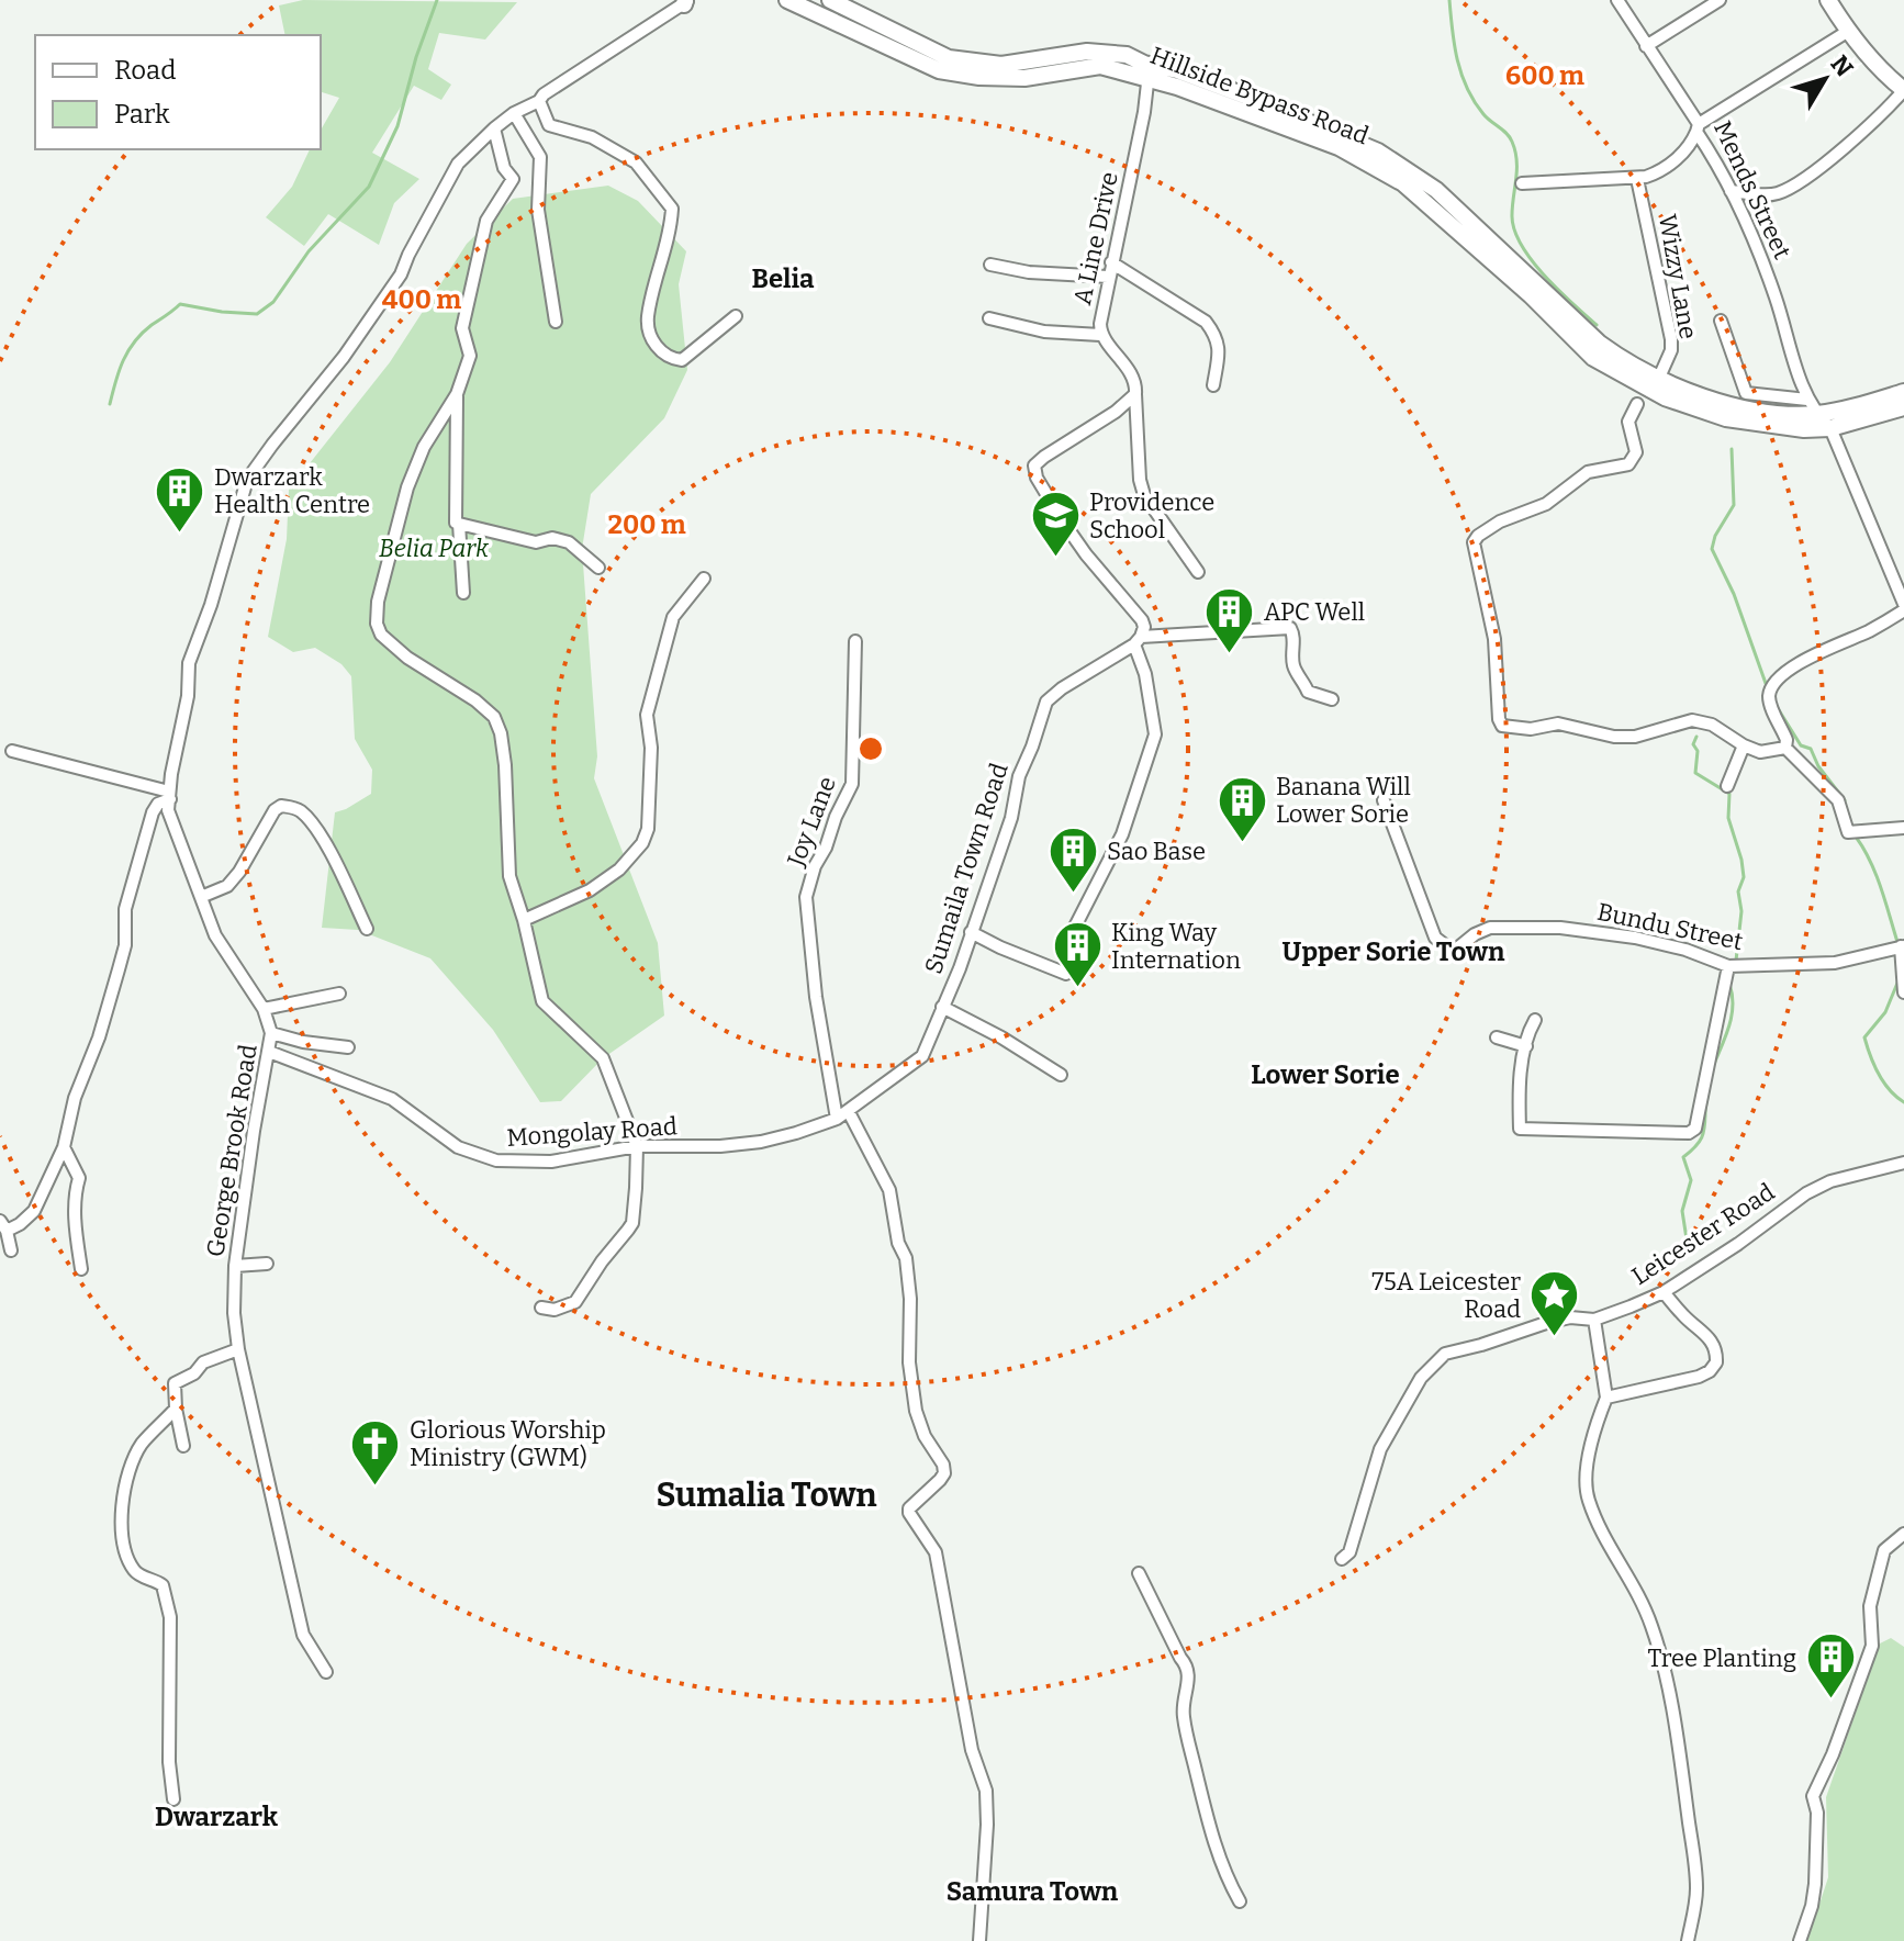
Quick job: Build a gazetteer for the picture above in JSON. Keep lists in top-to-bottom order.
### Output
{
  "streets": {
    "main road": ["Hillside Bypass Road"],
    "street": [
      "Mends Street",
      "A Line Drive",
      "Wizzy Lane",
      "Joy Lane",
      "Sumaila Town Road",
      "Bundu Street",
      "Mongolay Road",
      "George Brook Road",
      "Leicester Road"
    ]
  },
  "crossings": [
    ["Hillside Bypass Road", "Mends Street"],
    ["Hillside Bypass Road", "A Line Drive"],
    ["Hillside Bypass Road", "Wizzy Lane"],
    ["Joy Lane", "Sumaila Town Road"],
    ["Joy Lane", "Mongolay Road"],
    ["Sumaila Town Road", "Mongolay Road"],
    ["Mongolay Road", "George Brook Road"]
  ],
  "districts": [
    "Belia",
    "Upper Sorie Town",
    "Lower Sorie",
    "Sumalia Town",
    "Dwarzark",
    "Samura Town"
  ],
  "parks": ["Belia Park"],
  "places": {
    "building": [
      "Dwarzark Health Centre",
      "APC Well",
      "Banana Will Lower Sorie",
      "Sao Base",
      "King Way Internation",
      "Tree Planting"
    ],
    "school or university": ["Providence School"],
    "place": ["75A Leicester Road"],
    "church": ["Glorious Worship Ministry (GWM)"]
  },
  "legend": ["Road", "Park"],
  "north": "top right",
  "rings": ["600 m", "400 m", "200 m"]
}
